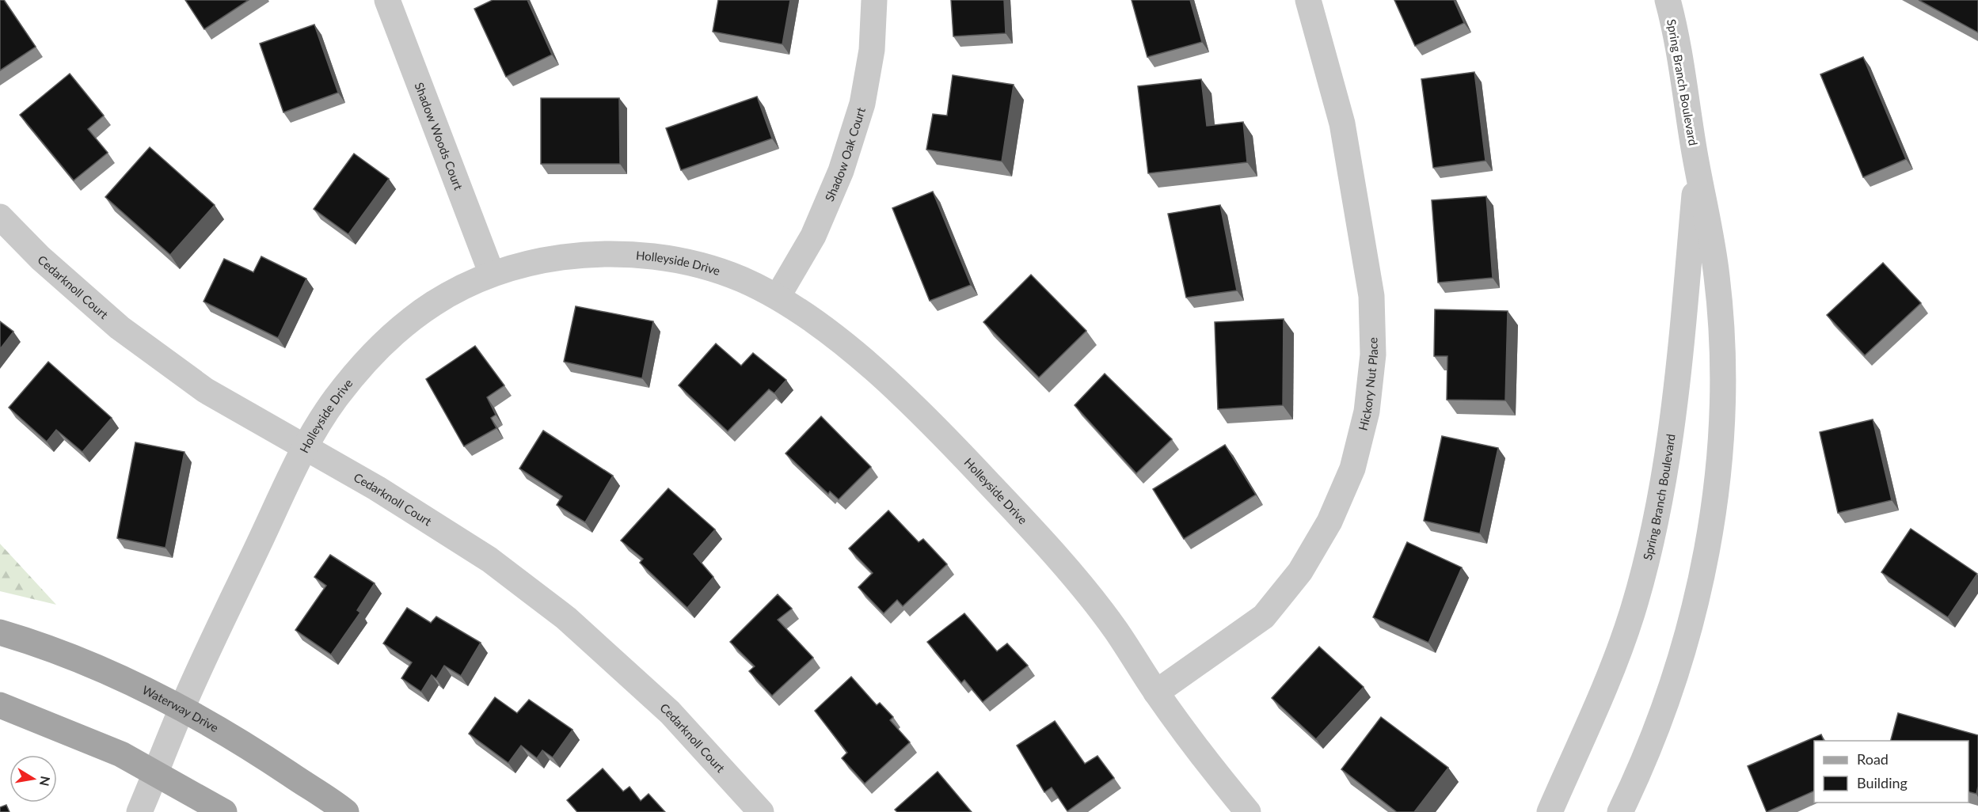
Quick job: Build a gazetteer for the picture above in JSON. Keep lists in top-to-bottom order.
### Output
{
  "streets": {
    "main road": ["Waterway Drive"],
    "street": [
      "Spring Branch Boulevard",
      "Shadow Woods Court",
      "Shadow Oak Court",
      "Holleyside Drive",
      "Cedarknoll Court",
      "Hickory Nut Place"
    ]
  },
  "crossings": [
    ["Shadow Woods Court", "Holleyside Drive"],
    ["Shadow Oak Court", "Holleyside Drive"],
    ["Holleyside Drive", "Cedarknoll Court"],
    ["Holleyside Drive", "Hickory Nut Place"],
    ["Holleyside Drive", "Waterway Drive"]
  ],
  "legend": ["Road", "Building"],
  "north": "right"
}
